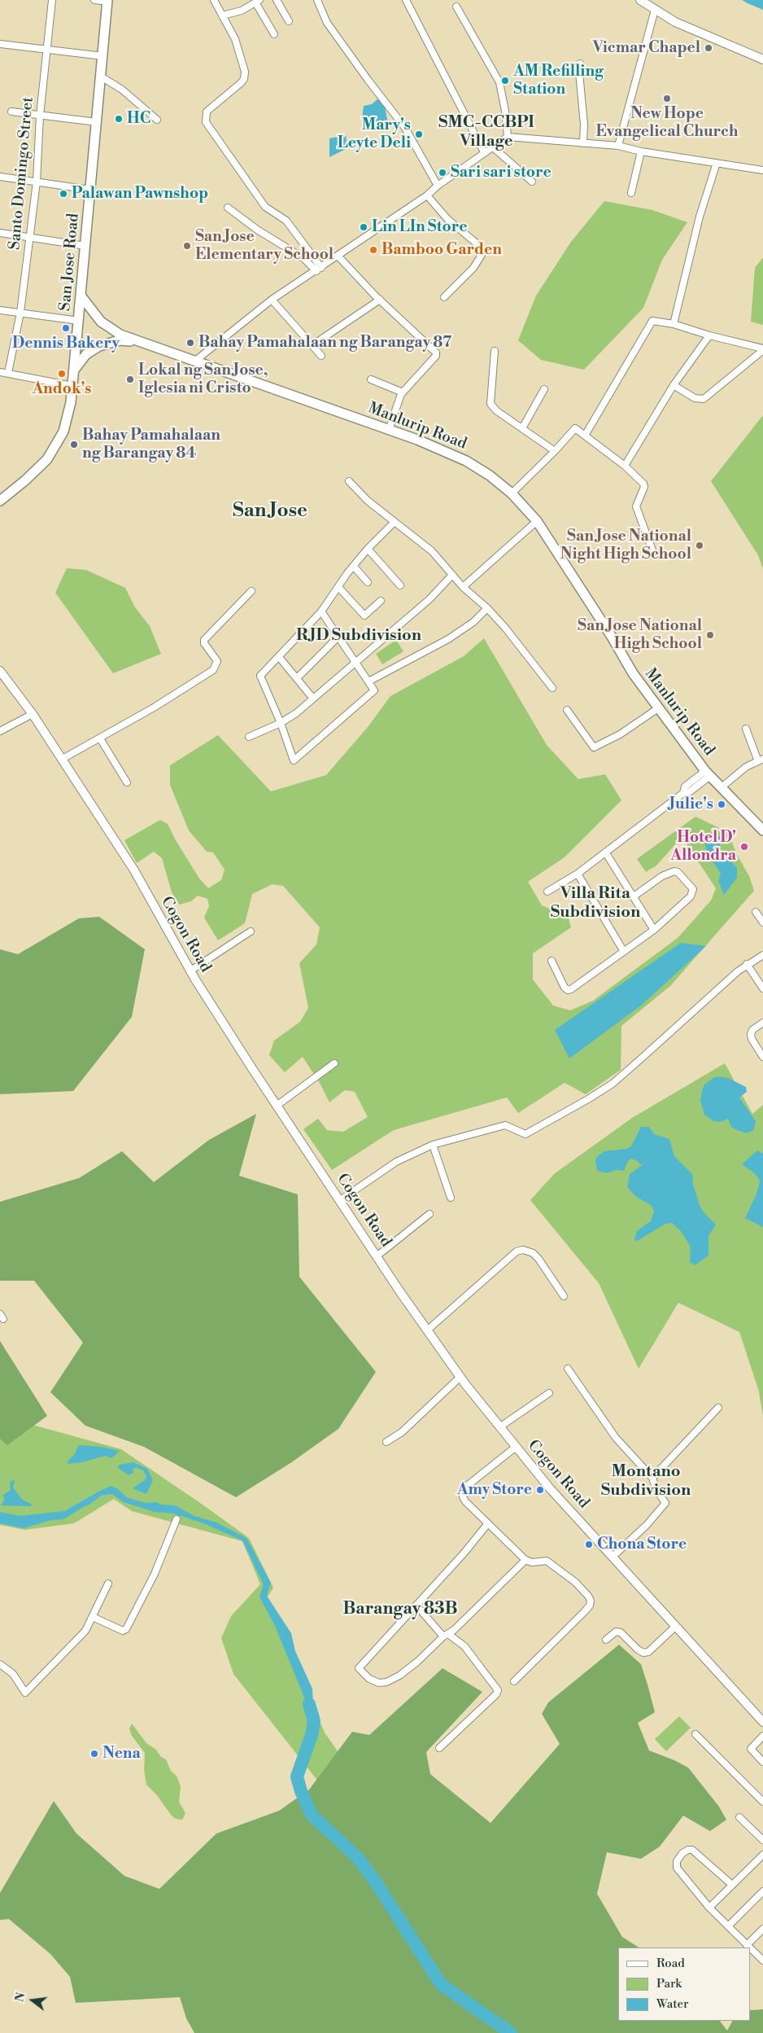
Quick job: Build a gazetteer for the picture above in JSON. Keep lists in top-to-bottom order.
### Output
{
  "streets": {
    "main road": ["San Jose Road", "Manlurip Road"],
    "street": ["Santo Domingo Street", "Cogon Road"]
  },
  "crossings": [
    ["San Jose Road", "Manlurip Road"]
  ],
  "districts": [
    "SMC-CCBPI Village",
    "San Jose",
    "RJD Subdivision",
    "Villa Rita Subdivision",
    "Montano Subdivision",
    "Barangay 83B"
  ],
  "places": [
    "Vicmar Chapel",
    "AM Refilling Station",
    "New Hope Evangelical Church",
    "HC",
    "Mary's Leyte Deli",
    "Sari sari store",
    "Palawan Pawnshop",
    "Lin LIn Store",
    "San Jose Elementary School",
    "Bamboo Garden",
    "Dennis Bakery",
    "Bahay Pamahalaan ng Barangay 87",
    "Andok's",
    "Lokal ng San Jose, Iglesia ni Cristo",
    "Bahay Pamahalaan ng Barangay 84",
    "San Jose National Night High School",
    "San Jose National High School",
    "Julie's",
    "Hotel D' Allondra",
    "Amy Store",
    "Chona Store",
    "Nena"
  ],
  "legend": ["Road", "Park", "Water"],
  "north": "left"
}
